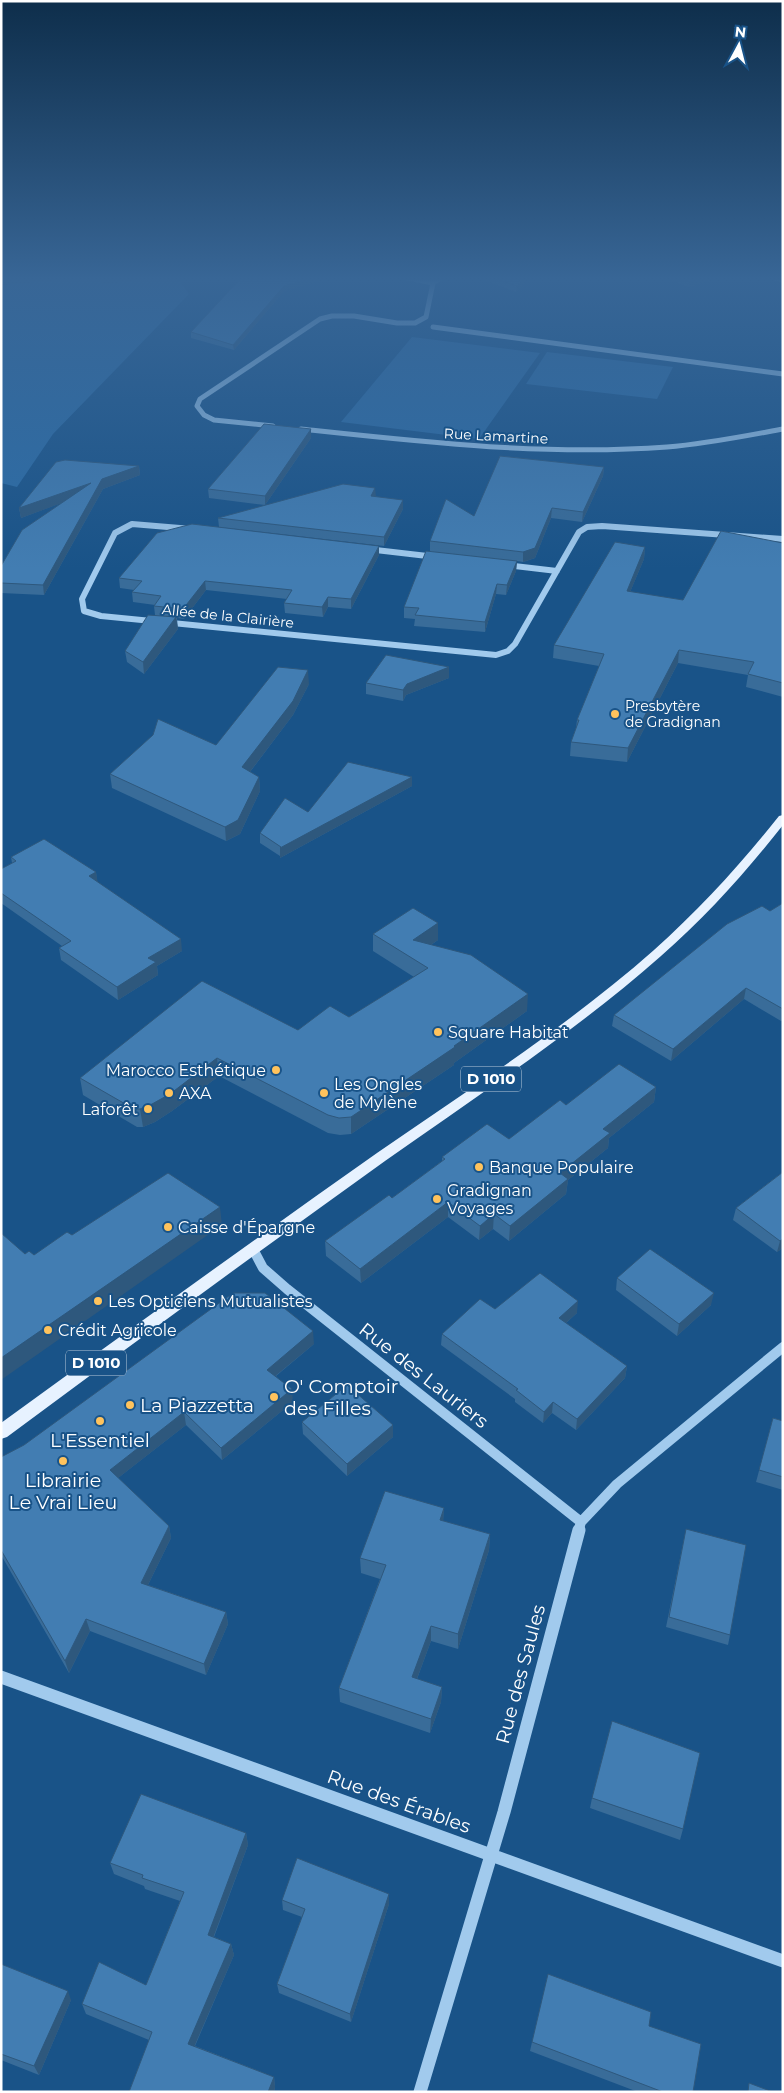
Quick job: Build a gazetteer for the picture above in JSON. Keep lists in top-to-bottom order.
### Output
{
  "streets": {
    "main road": ["D 1010"],
    "street": [
      "Rue Lamartine",
      "Allée de la Clairière",
      "Rue des Lauriers",
      "Rue des Saules",
      "Rue des Érables"
    ]
  },
  "crossings": [
    ["D 1010", "Rue des Lauriers"],
    ["Rue des Lauriers", "Rue des Saules"],
    ["Rue des Saules", "Rue des Érables"]
  ],
  "places": [
    "Presbytère de Gradignan",
    "Square Habitat",
    "Marocco Esthétique",
    "AXA",
    "Les Ongles de Mylène",
    "Laforêt",
    "Banque Populaire",
    "Gradignan Voyages",
    "Caisse d'Épargne",
    "Les Opticiens Mutualistes",
    "Crédit Agricole",
    "O' Comptoir des Filles",
    "La Piazzetta",
    "L'Essentiel",
    "Librairie Le Vrai Lieu"
  ],
  "north": "top"
}
